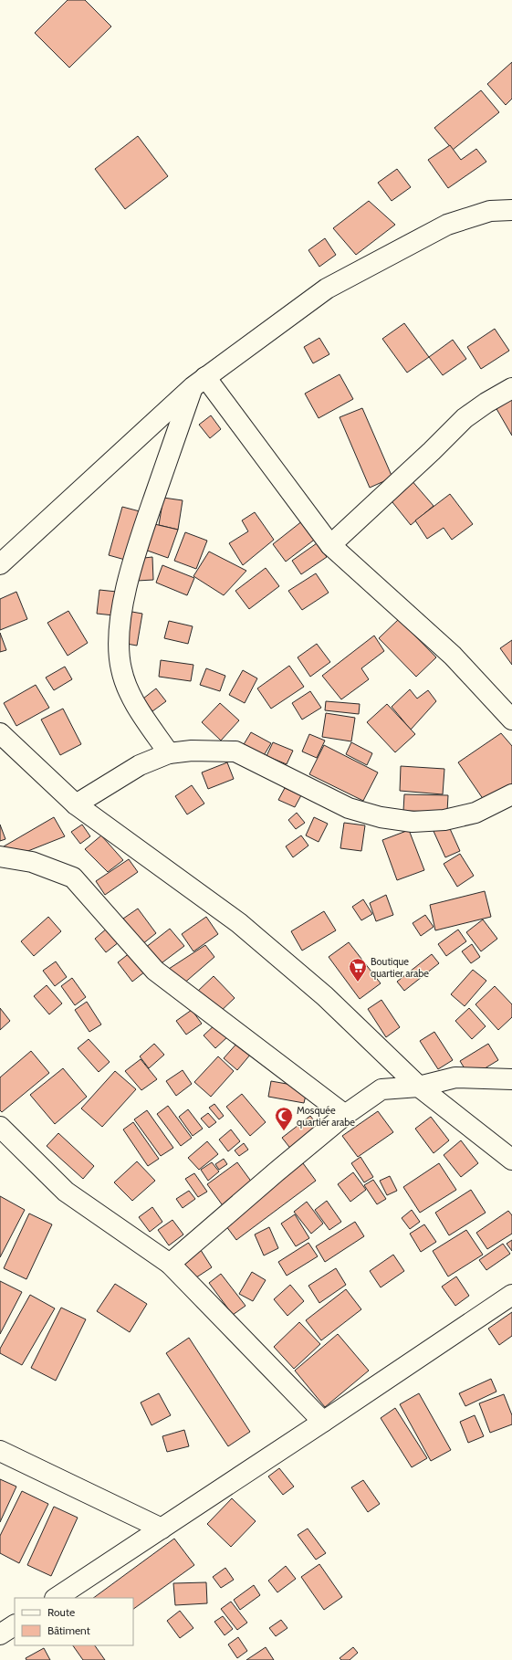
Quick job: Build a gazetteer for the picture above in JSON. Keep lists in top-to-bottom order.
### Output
{
  "places": {
    "supermarket": ["Boutique quartier arabe"],
    "mosque": ["Mosquée quartier arabe"]
  },
  "legend": ["Route", "Bâtiment"]
}
